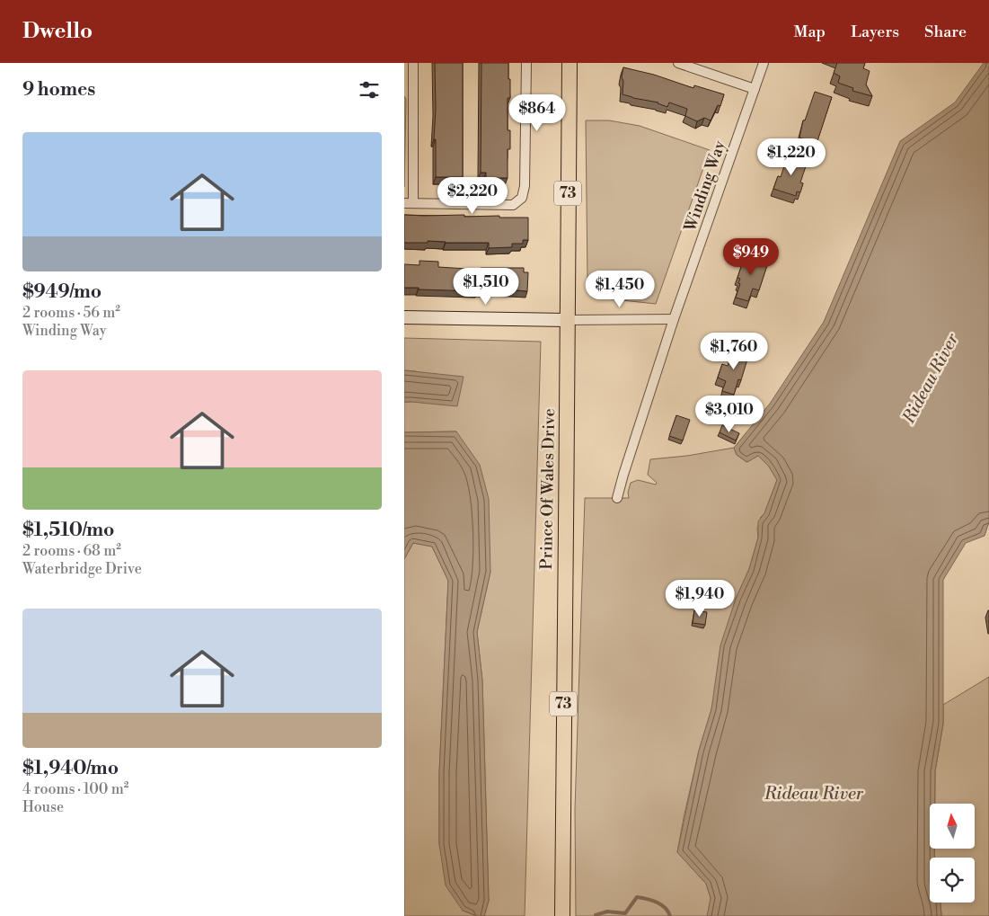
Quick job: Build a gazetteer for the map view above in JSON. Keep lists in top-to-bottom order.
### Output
{
  "streets": {
    "main road": ["73", "Prince Of Wales Drive"],
    "street": ["Winding Way"]
  },
  "water": ["Rideau River"],
  "north": "top",
  "page": {
    "header": "Dwello",
    "nav": ["Map", "Layers", "Share"],
    "heading": "9 homes",
    "price": [
      "$864",
      "$1,220",
      "$2,220",
      "$949",
      "$1,510",
      "$1,450",
      "$1,760",
      "$3,010",
      "$1,940"
    ],
    "list": [
      {
        "name": "$949/mo",
        "note": "2 rooms · 56 m² · Winding Way"
      },
      {
        "name": "$1,510/mo",
        "note": "2 rooms · 68 m² · Waterbridge Drive"
      },
      {
        "name": "$1,940/mo",
        "note": "4 rooms · 100 m² · House"
      }
    ]
  }
}
